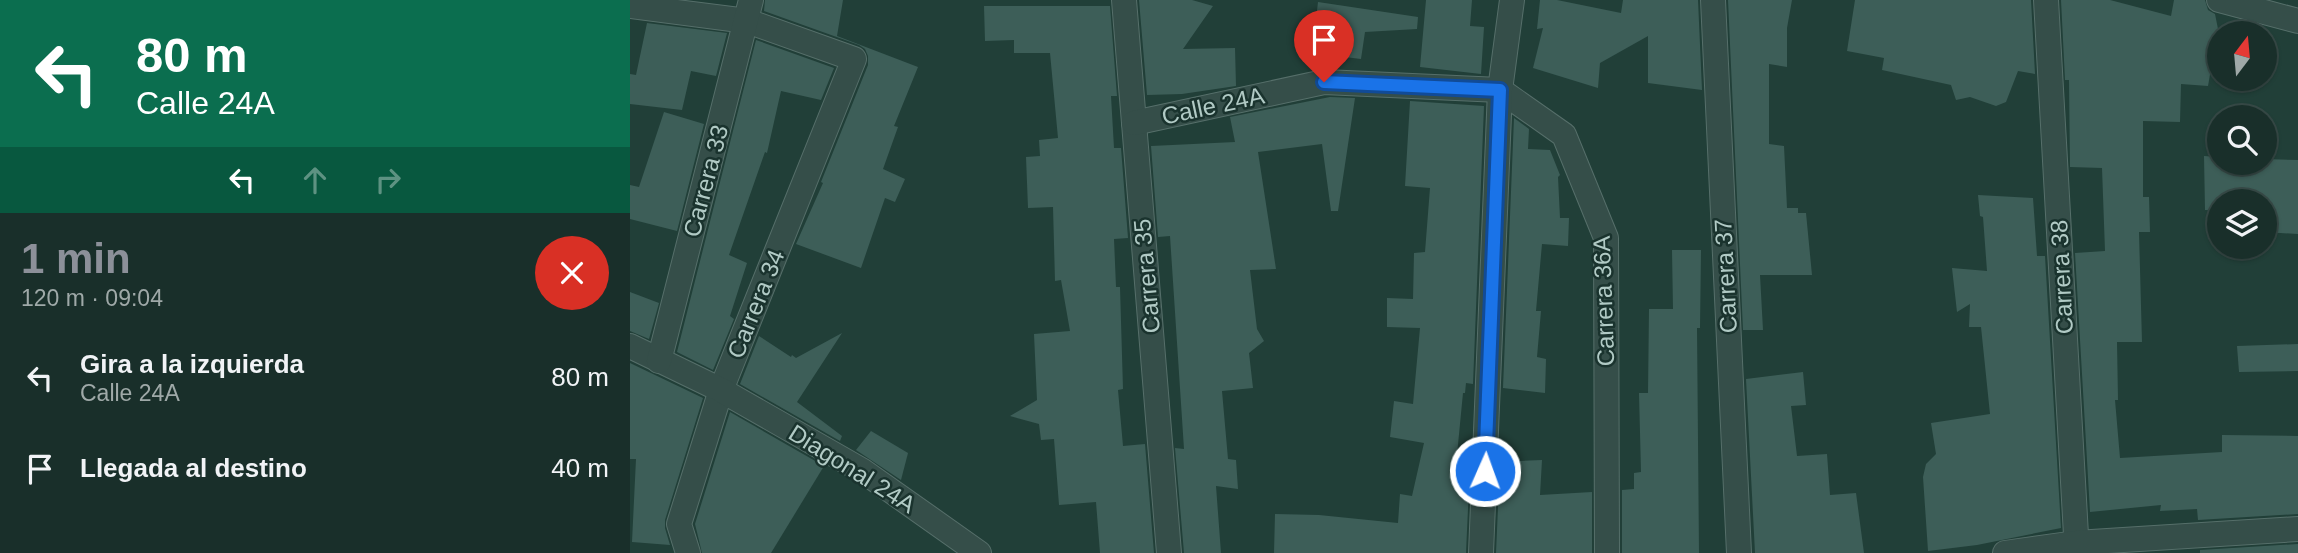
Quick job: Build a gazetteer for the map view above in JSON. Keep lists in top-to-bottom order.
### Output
{
  "streets": {
    "street": [
      "Calle 24A",
      "Carrera 33",
      "Carrera 35",
      "Carrera 37",
      "Carrera 38",
      "Carrera 36A",
      "Carrera 34",
      "Diagonal 24A"
    ]
  },
  "crossings": [
    ["Calle 24A", "Carrera 35"],
    ["Calle 24A", "Carrera 36A"],
    ["Carrera 33", "Carrera 34"],
    ["Carrera 34", "Diagonal 24A"]
  ],
  "north": "top",
  "page": {
    "turn": ["80 m", "Calle 24A"],
    "heading": ["1 min", "120 m · 09:04"],
    "list": [
      {
        "name": "Gira a la izquierda",
        "note": "Calle 24A",
        "value": "80 m"
      },
      {
        "name": "Llegada al destino",
        "value": "40 m"
      }
    ]
  }
}
